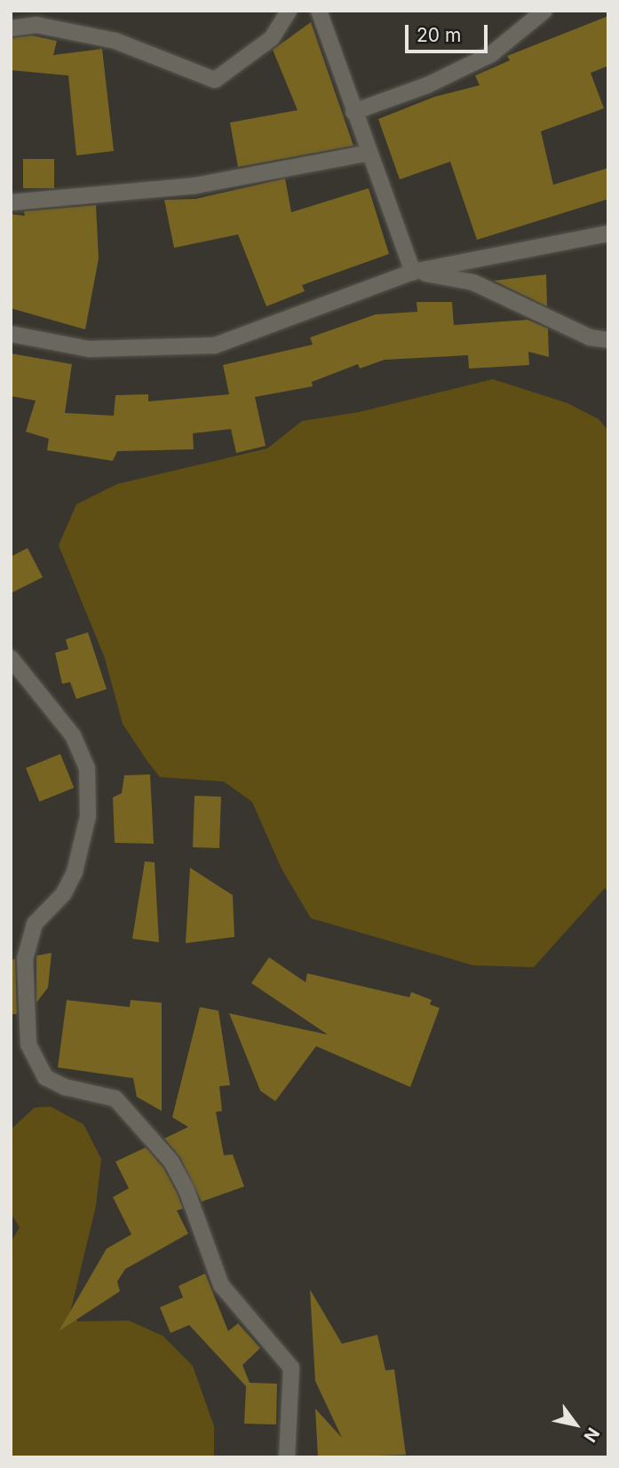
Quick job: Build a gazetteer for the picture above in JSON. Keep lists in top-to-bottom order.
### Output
{
  "scale_bar": "20 m",
  "north": "bottom right"
}
